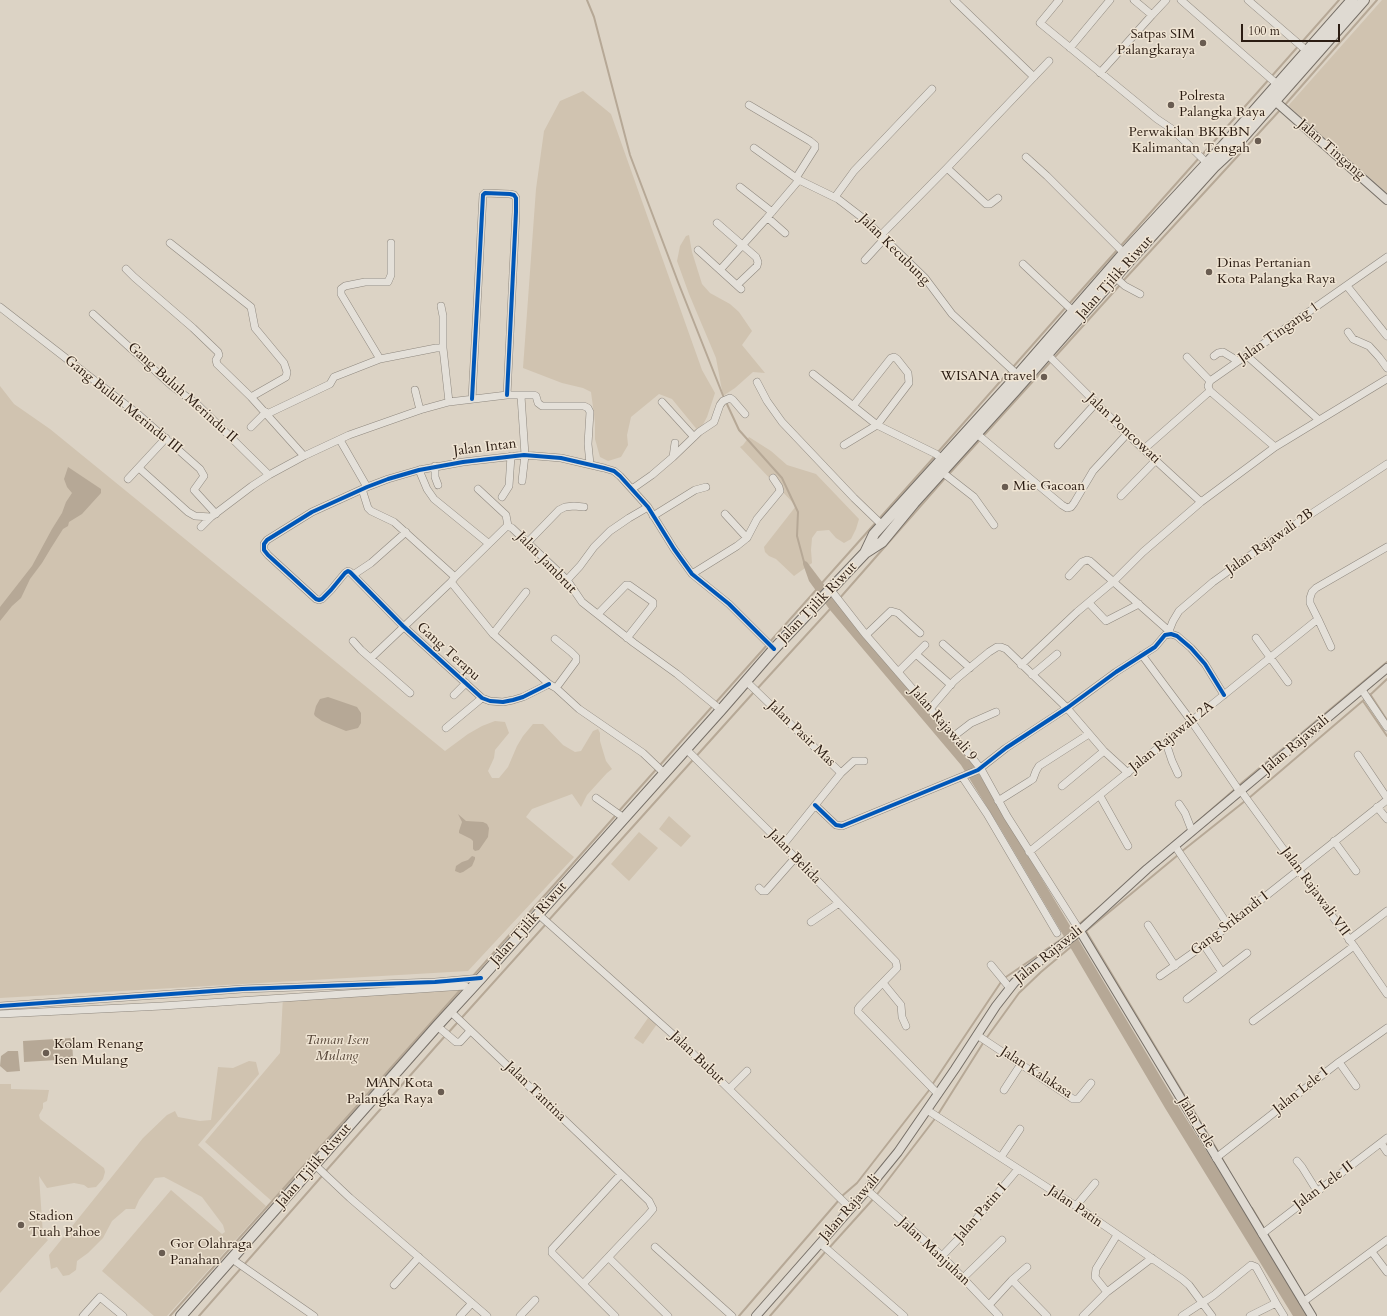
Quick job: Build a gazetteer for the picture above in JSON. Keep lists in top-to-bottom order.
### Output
{
  "streets": {
    "highway": ["Jalan Tjilik Riwut"],
    "main road": ["Jalan Tingang", "Jalan Rajawali", "Jalan Lele"],
    "street": [
      "Jalan Kecubung",
      "Jalan Tingang 1",
      "Gang Buluh Merindu II",
      "Gang Buluh Merindu III",
      "Jalan Poncowati",
      "Jalan Intan",
      "Jalan Rajawali 2B",
      "Jalan Jambrut",
      "Gang Terapu",
      "Jalan Rajawali 9",
      "Jalan Pasir Mas",
      "Jalan Rajawali 2A",
      "Jalan Belida",
      "Jalan Rajawali VII",
      "Gang Srikandi I",
      "Jalan Bubut",
      "Jalan Kalakasa",
      "Jalan Lele I",
      "Jalan Tantina",
      "Jalan Lele II",
      "Jalan Patin",
      "Jalan Patin I",
      "Jalan Manjuhan"
    ]
  },
  "crossings": [
    ["Jalan Tingang", "Jalan Tjilik Riwut"],
    ["Jalan Kecubung", "Jalan Tjilik Riwut"],
    ["Jalan Tjilik Riwut", "Jalan Poncowati"],
    ["Jalan Tjilik Riwut", "Jalan Intan"],
    ["Jalan Tjilik Riwut", "Jalan Jambrut"],
    ["Jalan Tjilik Riwut", "Jalan Rajawali 9"],
    ["Jalan Tjilik Riwut", "Jalan Pasir Mas"],
    ["Jalan Tjilik Riwut", "Jalan Belida"],
    ["Jalan Tjilik Riwut", "Jalan Bubut"],
    ["Jalan Tjilik Riwut", "Jalan Tantina"],
    ["Jalan Intan", "Gang Terapu"],
    ["Jalan Jambrut", "Gang Terapu"],
    ["Jalan Rajawali 9", "Jalan Rajawali 2A"],
    ["Jalan Rajawali 9", "Jalan Rajawali"],
    ["Jalan Rajawali 9", "Jalan Lele"],
    ["Jalan Pasir Mas", "Jalan Belida"],
    ["Jalan Rajawali 2A", "Jalan Rajawali VII"],
    ["Jalan Rajawali", "Jalan Rajawali VII"],
    ["Jalan Rajawali", "Jalan Bubut"],
    ["Jalan Rajawali", "Jalan Kalakasa"],
    ["Jalan Rajawali", "Jalan Lele"],
    ["Jalan Rajawali", "Jalan Patin"],
    ["Jalan Rajawali", "Jalan Manjuhan"],
    ["Jalan Rajawali VII", "Gang Srikandi I"],
    ["Jalan Lele I", "Jalan Lele"],
    ["Jalan Lele", "Jalan Lele II"],
    ["Jalan Patin", "Jalan Patin I"],
    ["Jalan Patin I", "Jalan Manjuhan"]
  ],
  "parks": ["Taman Isen Mulang"],
  "places": [
    "Satpas SIM Palangkaraya",
    "Polresta Palangka Raya",
    "Perwakilan BKKBN Kalimantan Tengah",
    "Dinas Pertanian Kota Palangka Raya",
    "WISANA travel",
    "Mie Gacoan",
    "Kolam Renang Isen Mulang",
    "MAN Kota Palangka Raya",
    "Stadion Tuah Pahoe",
    "Gor Olahraga Panahan"
  ],
  "scale_bar": "100 m"
}
